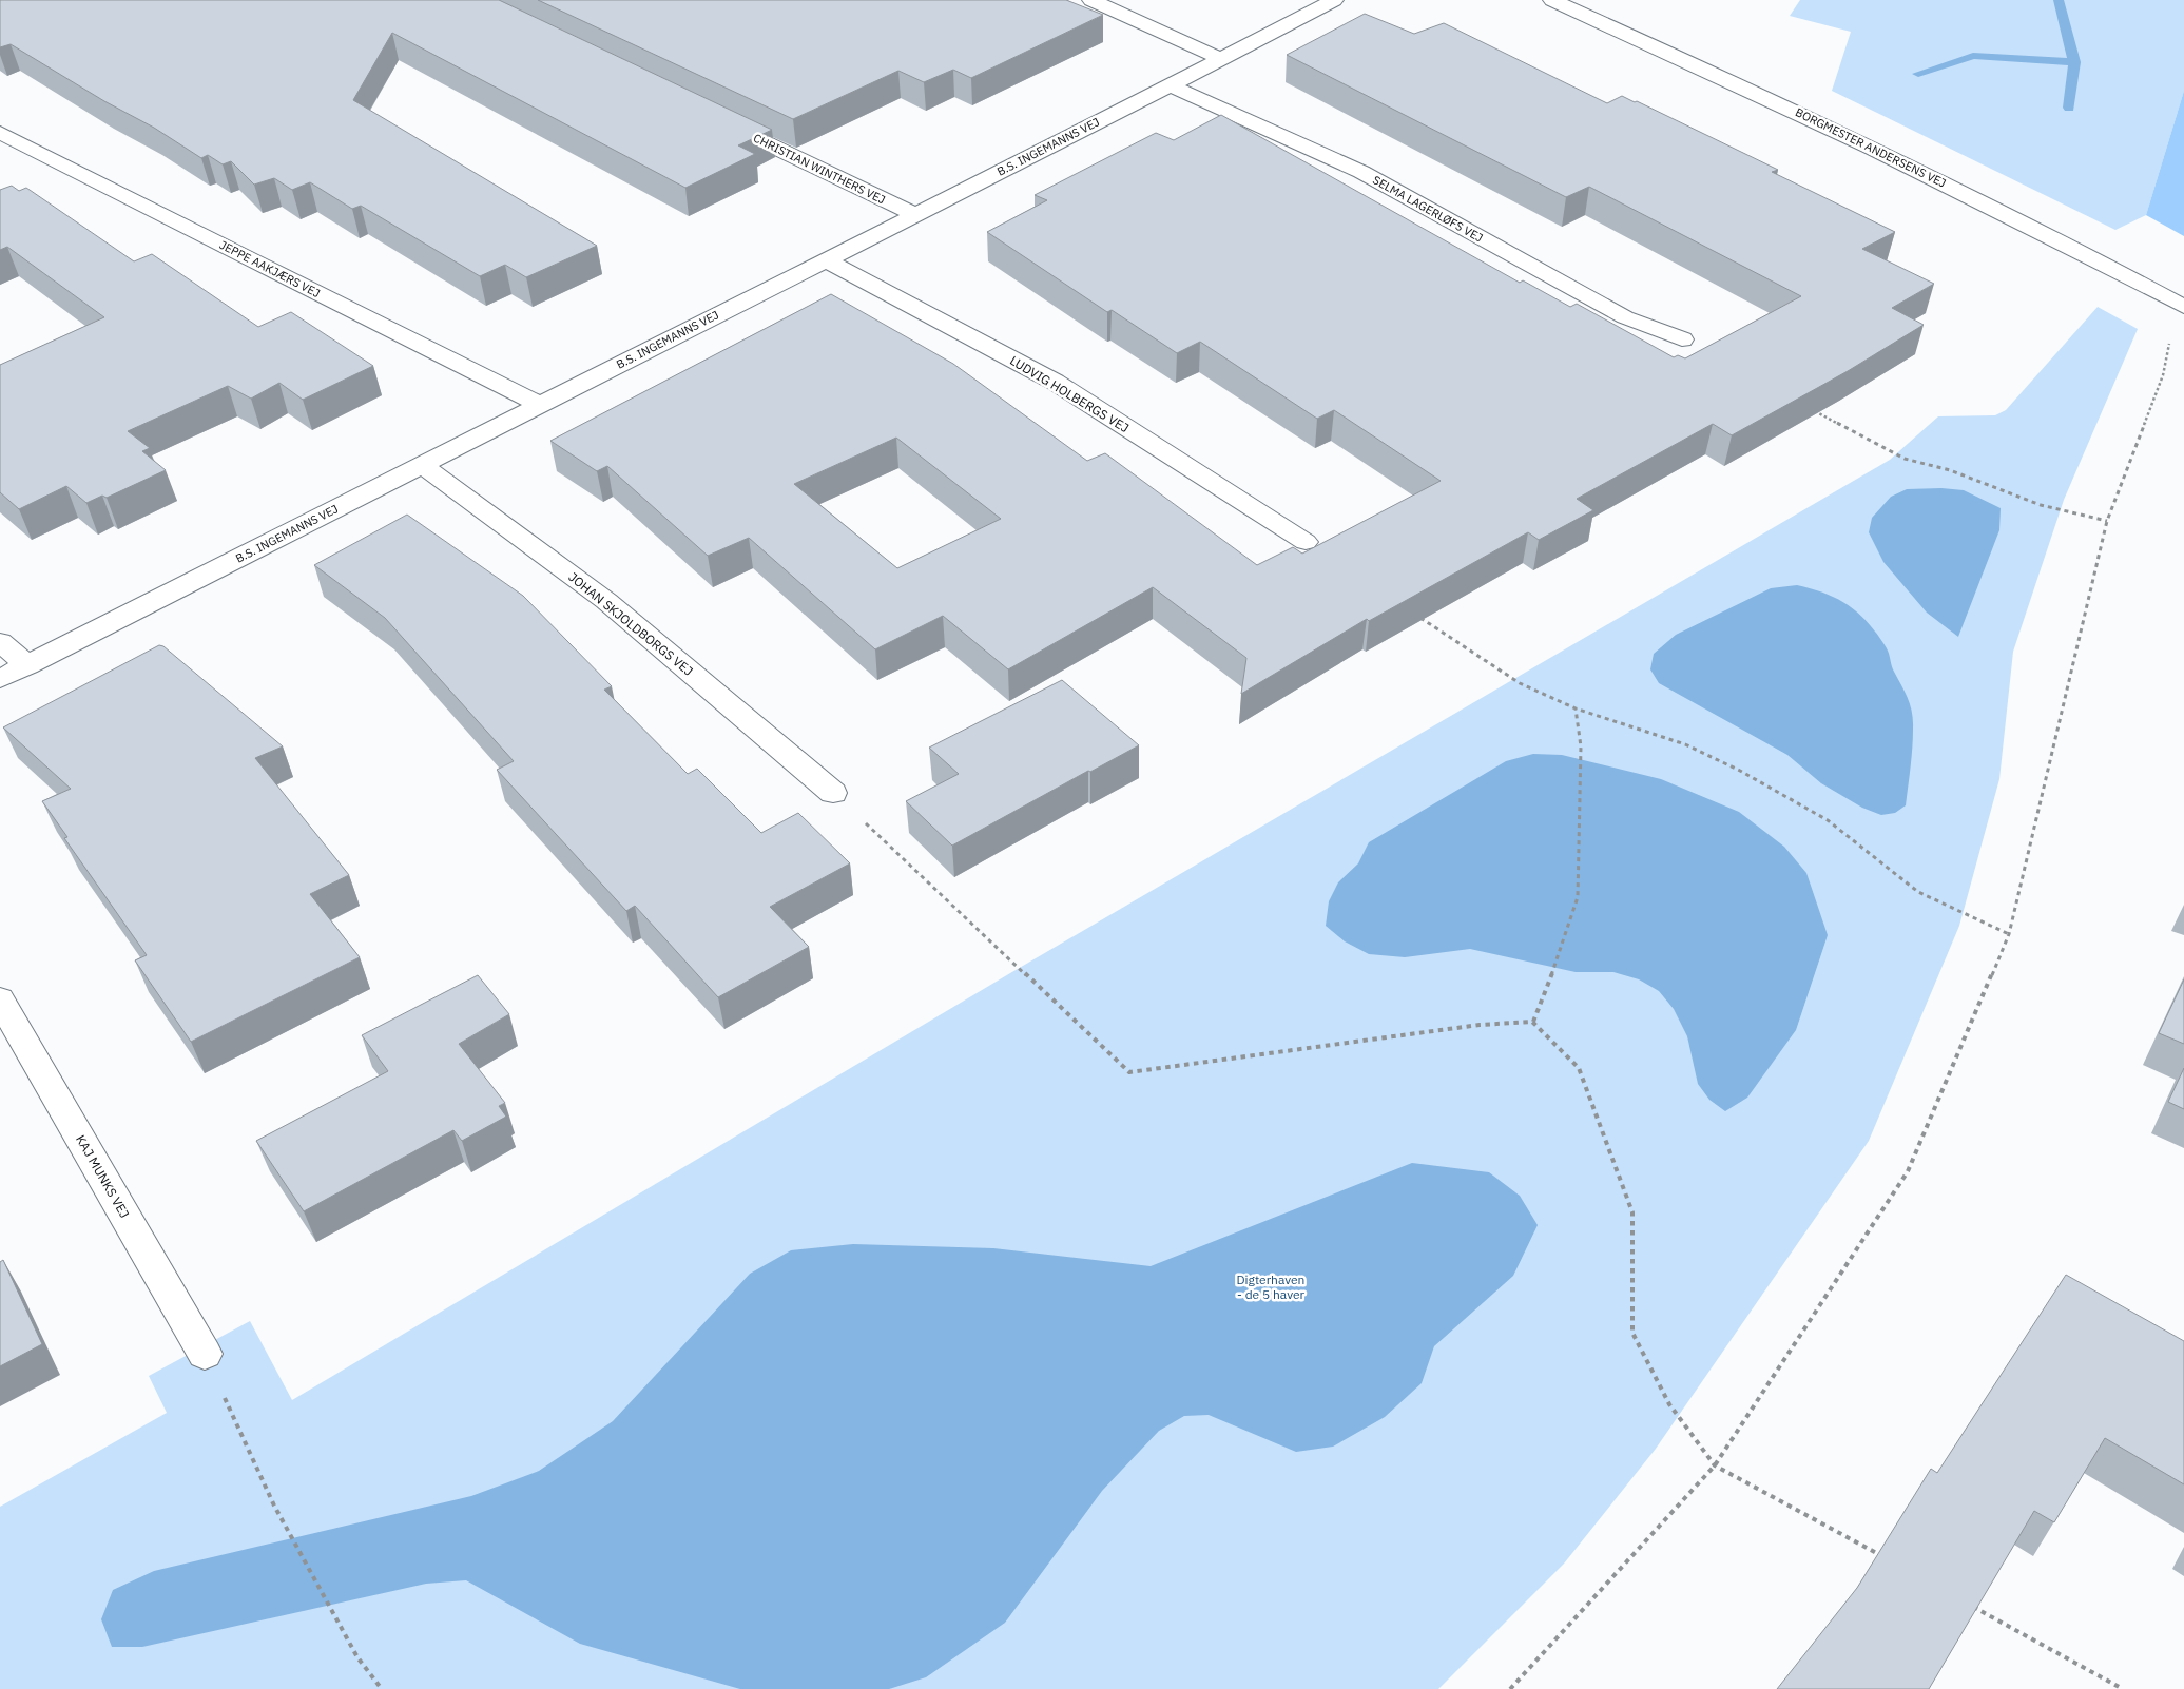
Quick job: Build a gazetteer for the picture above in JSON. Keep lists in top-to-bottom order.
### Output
{
  "streets": {
    "street": [
      "B.S. INGEMANNS VEJ",
      "BORGMESTER ANDERSENS VEJ",
      "CHRISTIAN WINTHERS VEJ",
      "SELMA LAGERLØFS VEJ",
      "JEPPE AAKJÆRS VEJ",
      "LUDVIG HOLBERGS VEJ",
      "JOHAN SKJOLDBORGS VEJ",
      "KAJ MUNKS VEJ"
    ]
  },
  "crossings": [
    ["B.S. INGEMANNS VEJ", "CHRISTIAN WINTHERS VEJ"],
    ["B.S. INGEMANNS VEJ", "SELMA LAGERLØFS VEJ"],
    ["B.S. INGEMANNS VEJ", "JEPPE AAKJÆRS VEJ"],
    ["B.S. INGEMANNS VEJ", "LUDVIG HOLBERGS VEJ"],
    ["B.S. INGEMANNS VEJ", "JOHAN SKJOLDBORGS VEJ"]
  ],
  "parks": ["Digterhaven - de 5 haver"]
}
